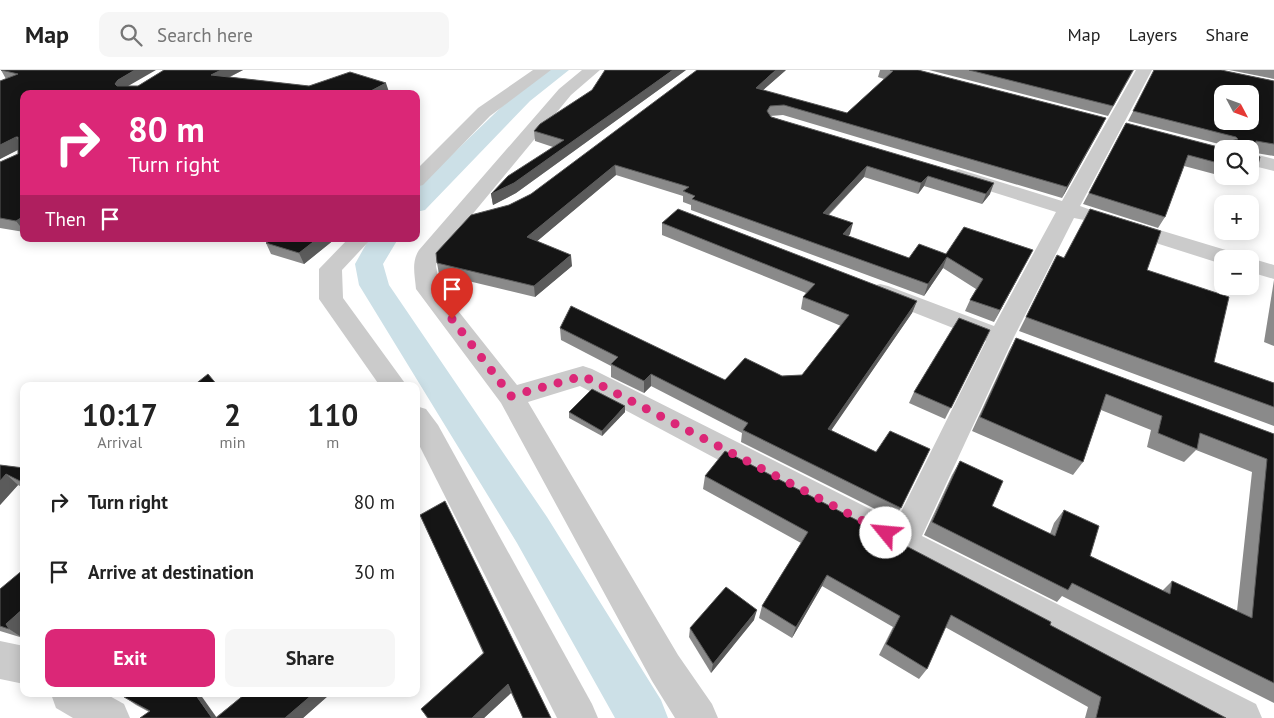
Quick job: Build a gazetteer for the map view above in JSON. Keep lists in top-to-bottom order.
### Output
{
  "north": "bottom right",
  "page": {
    "header": "Map",
    "search": "Search here",
    "nav": ["Map", "Layers", "Share"],
    "map_buttons": ["+", "−"],
    "turn": ["80 m", "Turn right"],
    "then": "Then",
    "eta": [
      "10:17",
      "Arrival",
      "2",
      "min",
      "110",
      "m"
    ],
    "list": [
      {
        "name": "Turn right",
        "value": "80 m"
      },
      {
        "name": "Arrive at destination",
        "value": "30 m"
      }
    ],
    "buttons": ["Exit", "Share"]
  }
}
